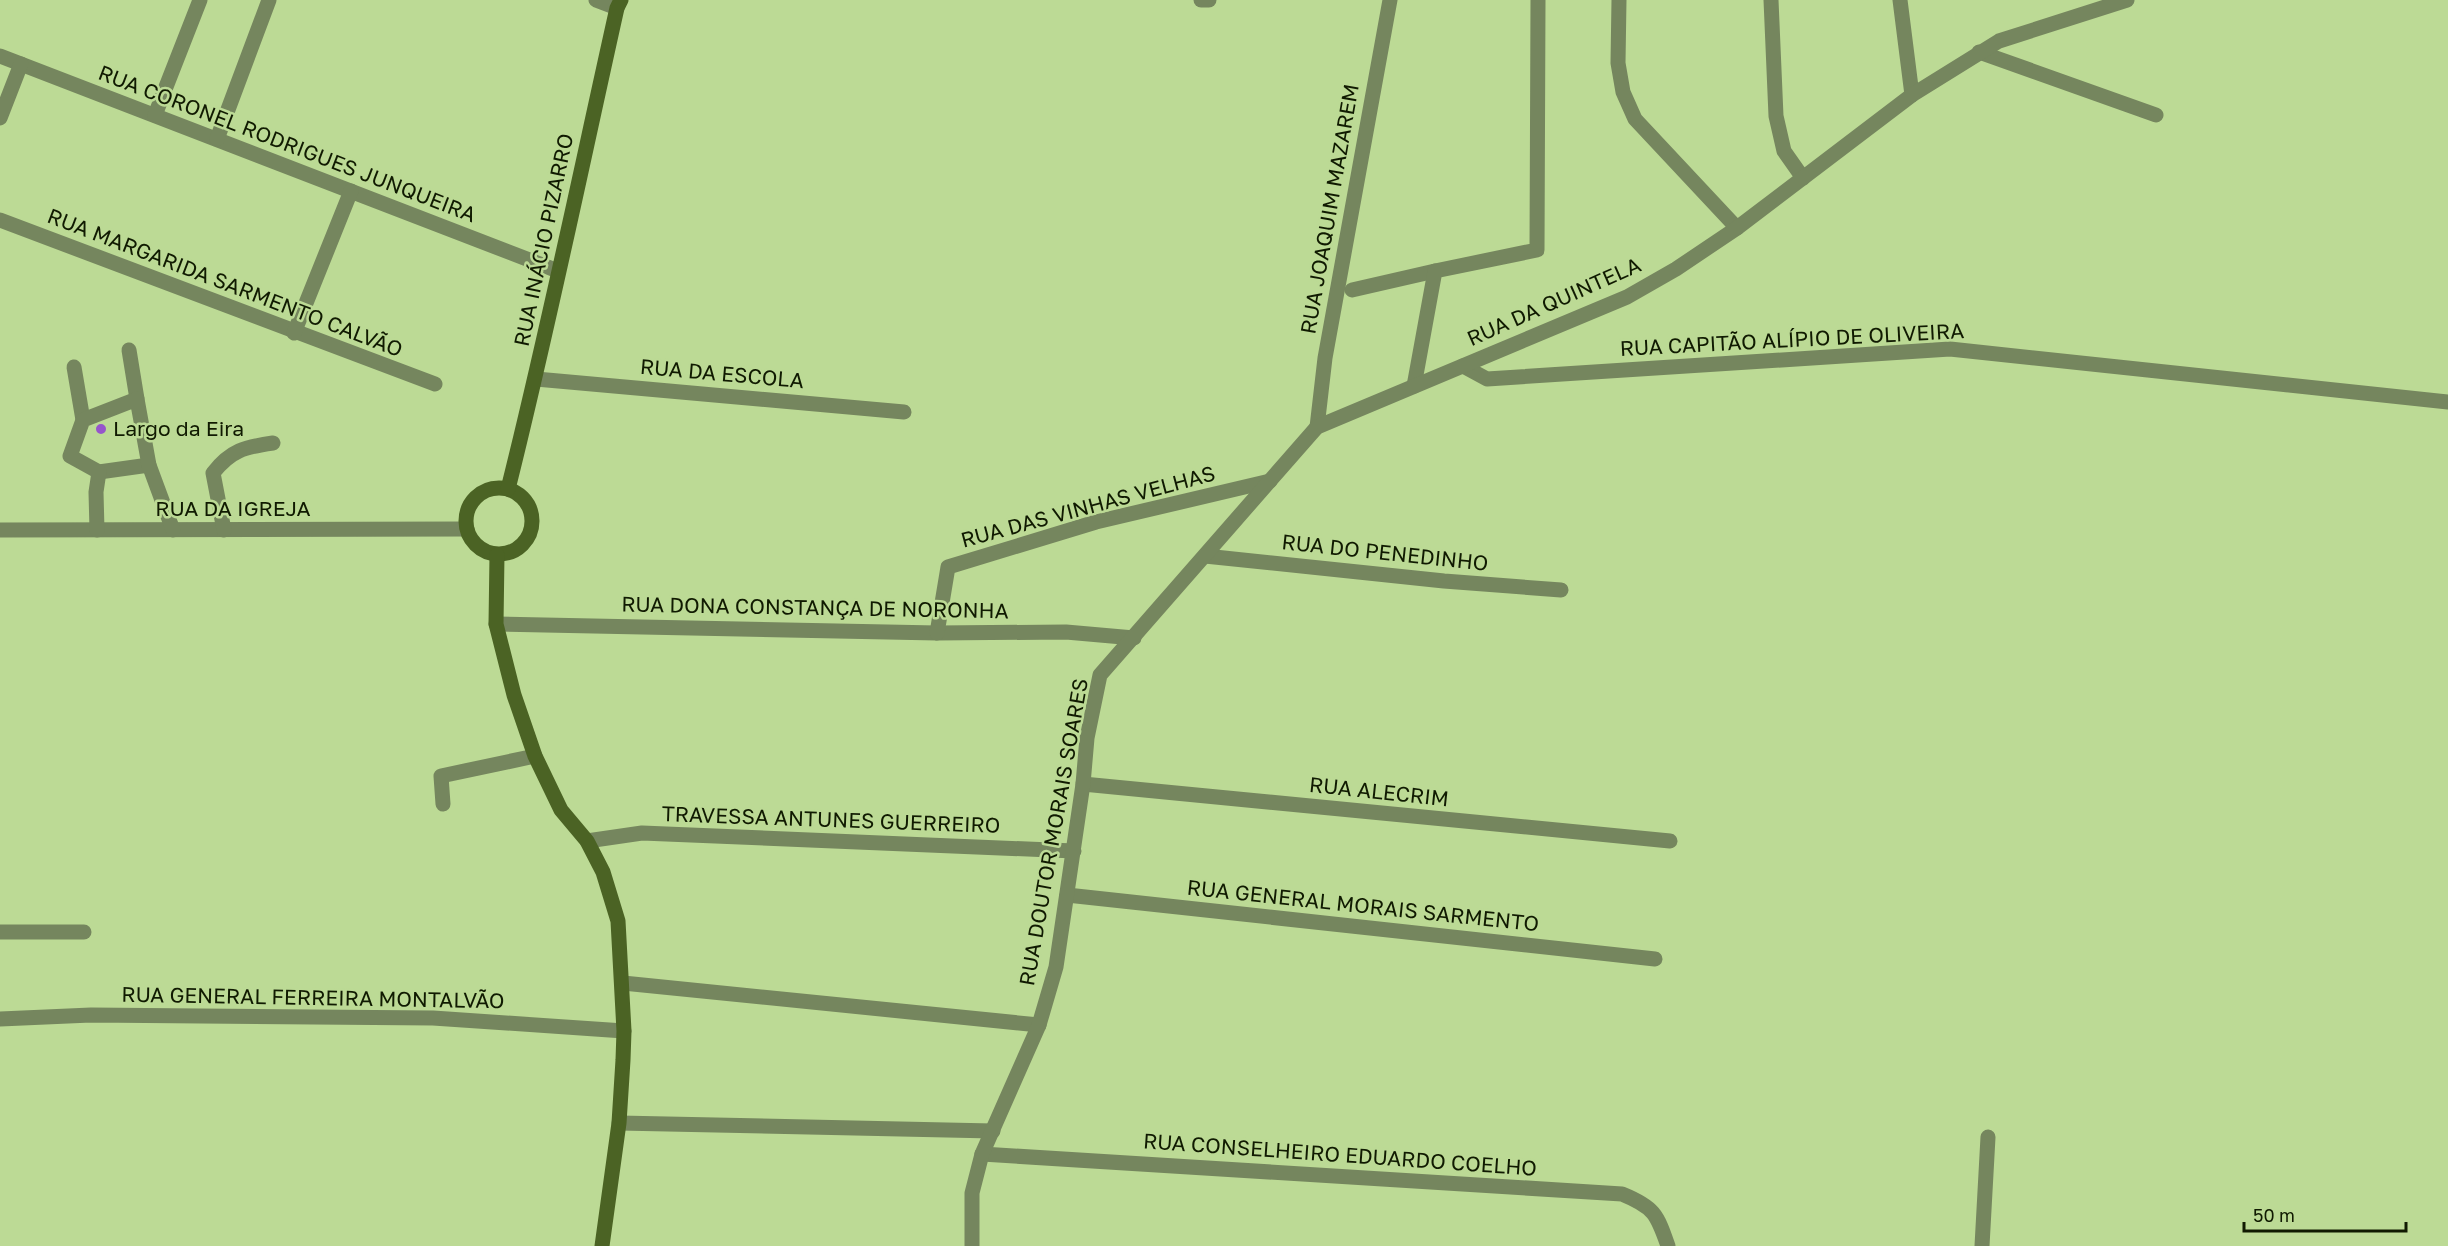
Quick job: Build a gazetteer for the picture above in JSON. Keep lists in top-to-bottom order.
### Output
{
  "streets": {
    "main road": ["RUA INÁCIO PIZARRO"],
    "street": [
      "RUA CORONEL RODRIGUES JUNQUEIRA",
      "RUA JOAQUIM MAZAREM",
      "RUA MARGARIDA SARMENTO CALVÃO",
      "RUA DA QUINTELA",
      "RUA CAPITÃO ALÍPIO DE OLIVEIRA",
      "RUA DA ESCOLA",
      "RUA DAS VINHAS VELHAS",
      "RUA DA IGREJA",
      "RUA DO PENEDINHO",
      "RUA DONA CONSTANÇA DE NORONHA",
      "RUA ALECRIM",
      "TRAVESSA ANTUNES GUERREIRO",
      "RUA DOUTOR MORAIS SOARES",
      "RUA GENERAL MORAIS SARMENTO",
      "RUA GENERAL FERREIRA MONTALVÃO",
      "RUA CONSELHEIRO EDUARDO COELHO"
    ]
  },
  "crossings": [
    ["RUA CORONEL RODRIGUES JUNQUEIRA", "RUA INÁCIO PIZARRO"],
    ["RUA JOAQUIM MAZAREM", "RUA DA QUINTELA"],
    ["RUA INÁCIO PIZARRO", "RUA DA ESCOLA"],
    ["RUA INÁCIO PIZARRO", "RUA DA IGREJA"],
    ["RUA DA QUINTELA", "RUA CAPITÃO ALÍPIO DE OLIVEIRA"],
    ["RUA DA QUINTELA", "RUA DAS VINHAS VELHAS"],
    ["RUA DA QUINTELA", "RUA DO PENEDINHO"],
    ["RUA DA QUINTELA", "RUA DONA CONSTANÇA DE NORONHA"],
    ["RUA DA QUINTELA", "RUA DOUTOR MORAIS SOARES"],
    ["RUA DAS VINHAS VELHAS", "RUA DONA CONSTANÇA DE NORONHA"],
    ["RUA DONA CONSTANÇA DE NORONHA", "RUA DOUTOR MORAIS SOARES"],
    ["RUA ALECRIM", "RUA DOUTOR MORAIS SOARES"],
    ["TRAVESSA ANTUNES GUERREIRO", "RUA DOUTOR MORAIS SOARES"],
    ["RUA DOUTOR MORAIS SOARES", "RUA GENERAL MORAIS SARMENTO"],
    ["RUA DOUTOR MORAIS SOARES", "RUA CONSELHEIRO EDUARDO COELHO"]
  ],
  "places": ["Largo da Eira"],
  "scale_bar": "50 m"
}
